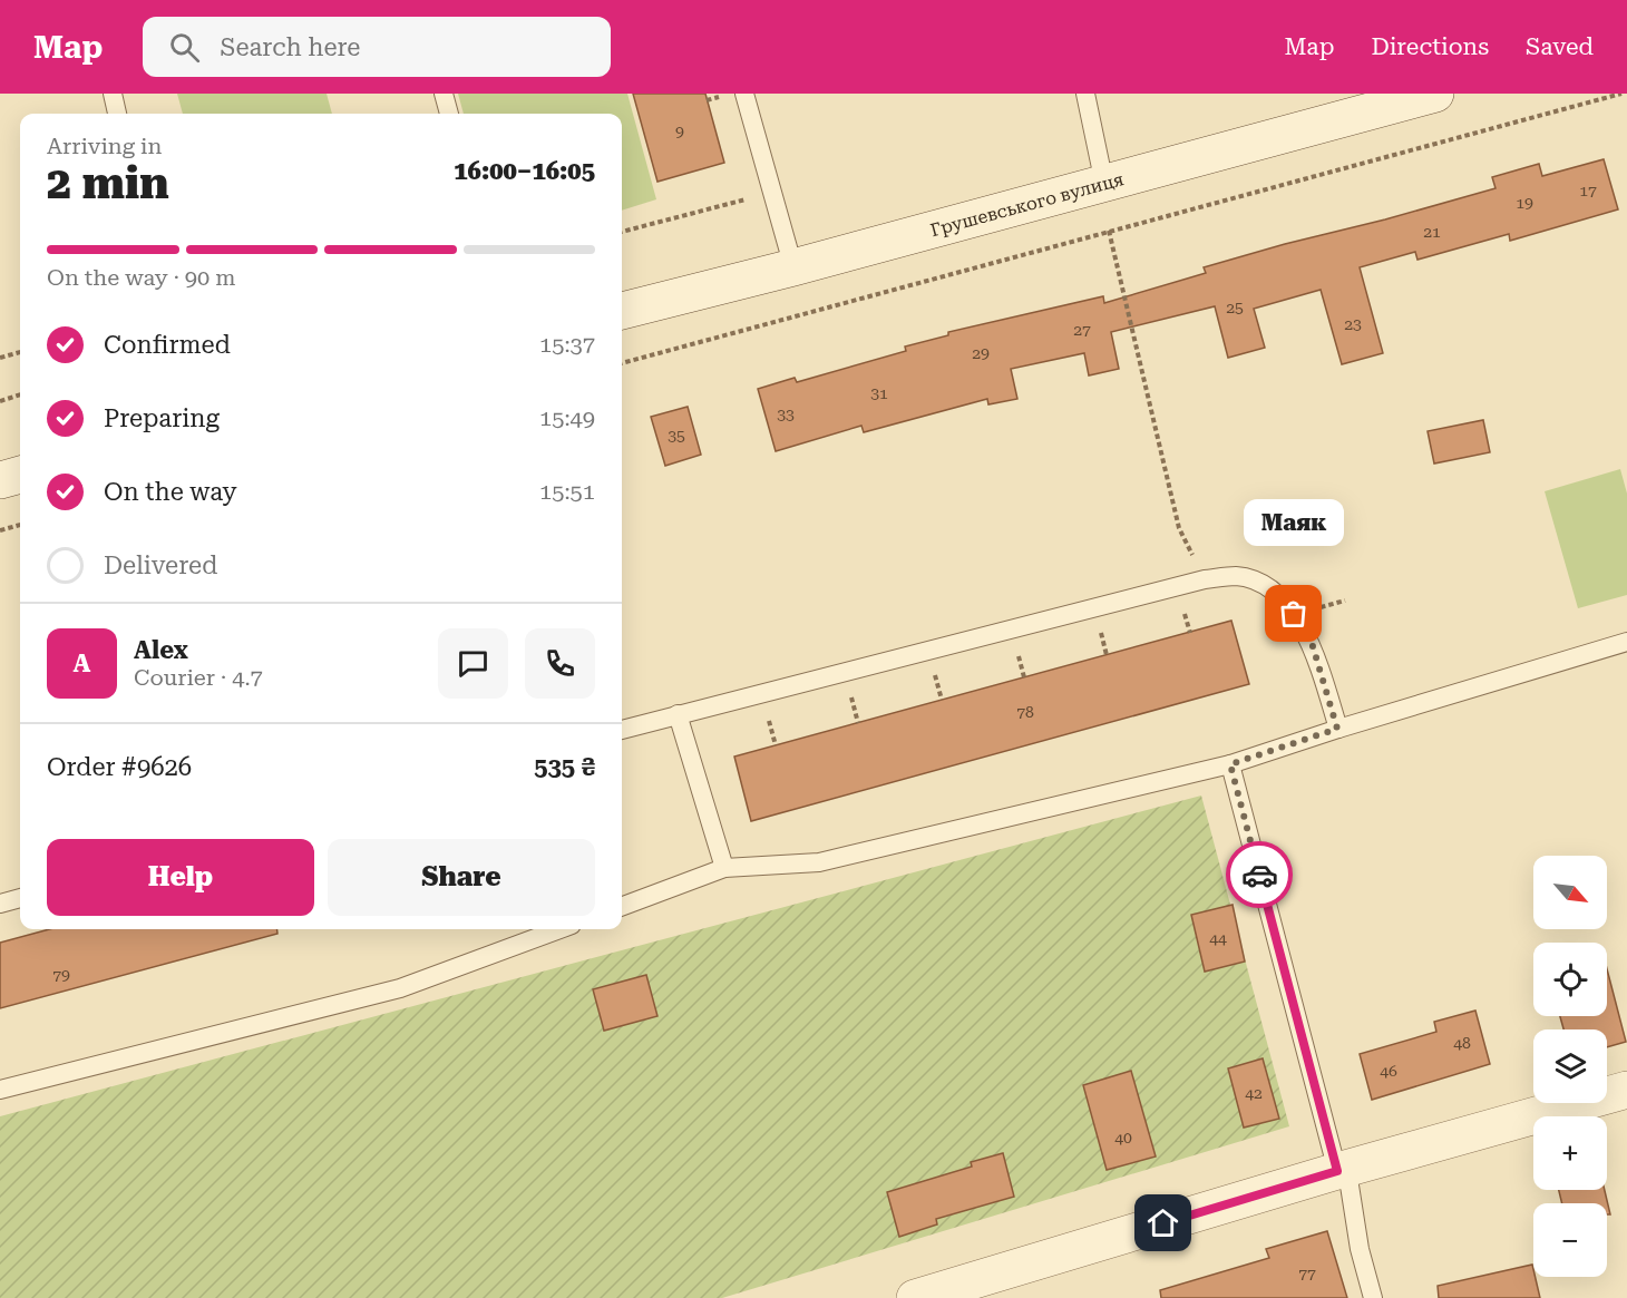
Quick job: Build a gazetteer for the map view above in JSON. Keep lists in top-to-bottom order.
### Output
{
  "streets": {
    "street": ["Грушевського вулиця"]
  },
  "places": ["Маяк"],
  "house_numbers": [
    "9",
    "17",
    "19",
    "21",
    "25",
    "23",
    "27",
    "29",
    "31",
    "33",
    "35",
    "78",
    "44",
    "79",
    "48",
    "46",
    "42",
    "40",
    "77"
  ],
  "north": "bottom right",
  "page": {
    "header": "Map",
    "search": "Search here",
    "nav": ["Map", "Directions", "Saved"],
    "heading": ["2 min", "Arriving in", "16:00–16:05"],
    "panel": [
      "Alex",
      "Courier · 4.7",
      "Order #9626",
      "535 ₴"
    ],
    "bar": "On the way · 90 m",
    "list": [
      ["Confirmed", "15:37"],
      ["Preparing", "15:49"],
      ["On the way", "15:51"],
      "Delivered"
    ],
    "bubble": "Маяк",
    "round": "A",
    "buttons": ["Help", "Share"],
    "map_buttons": ["+", "−"]
  }
}
